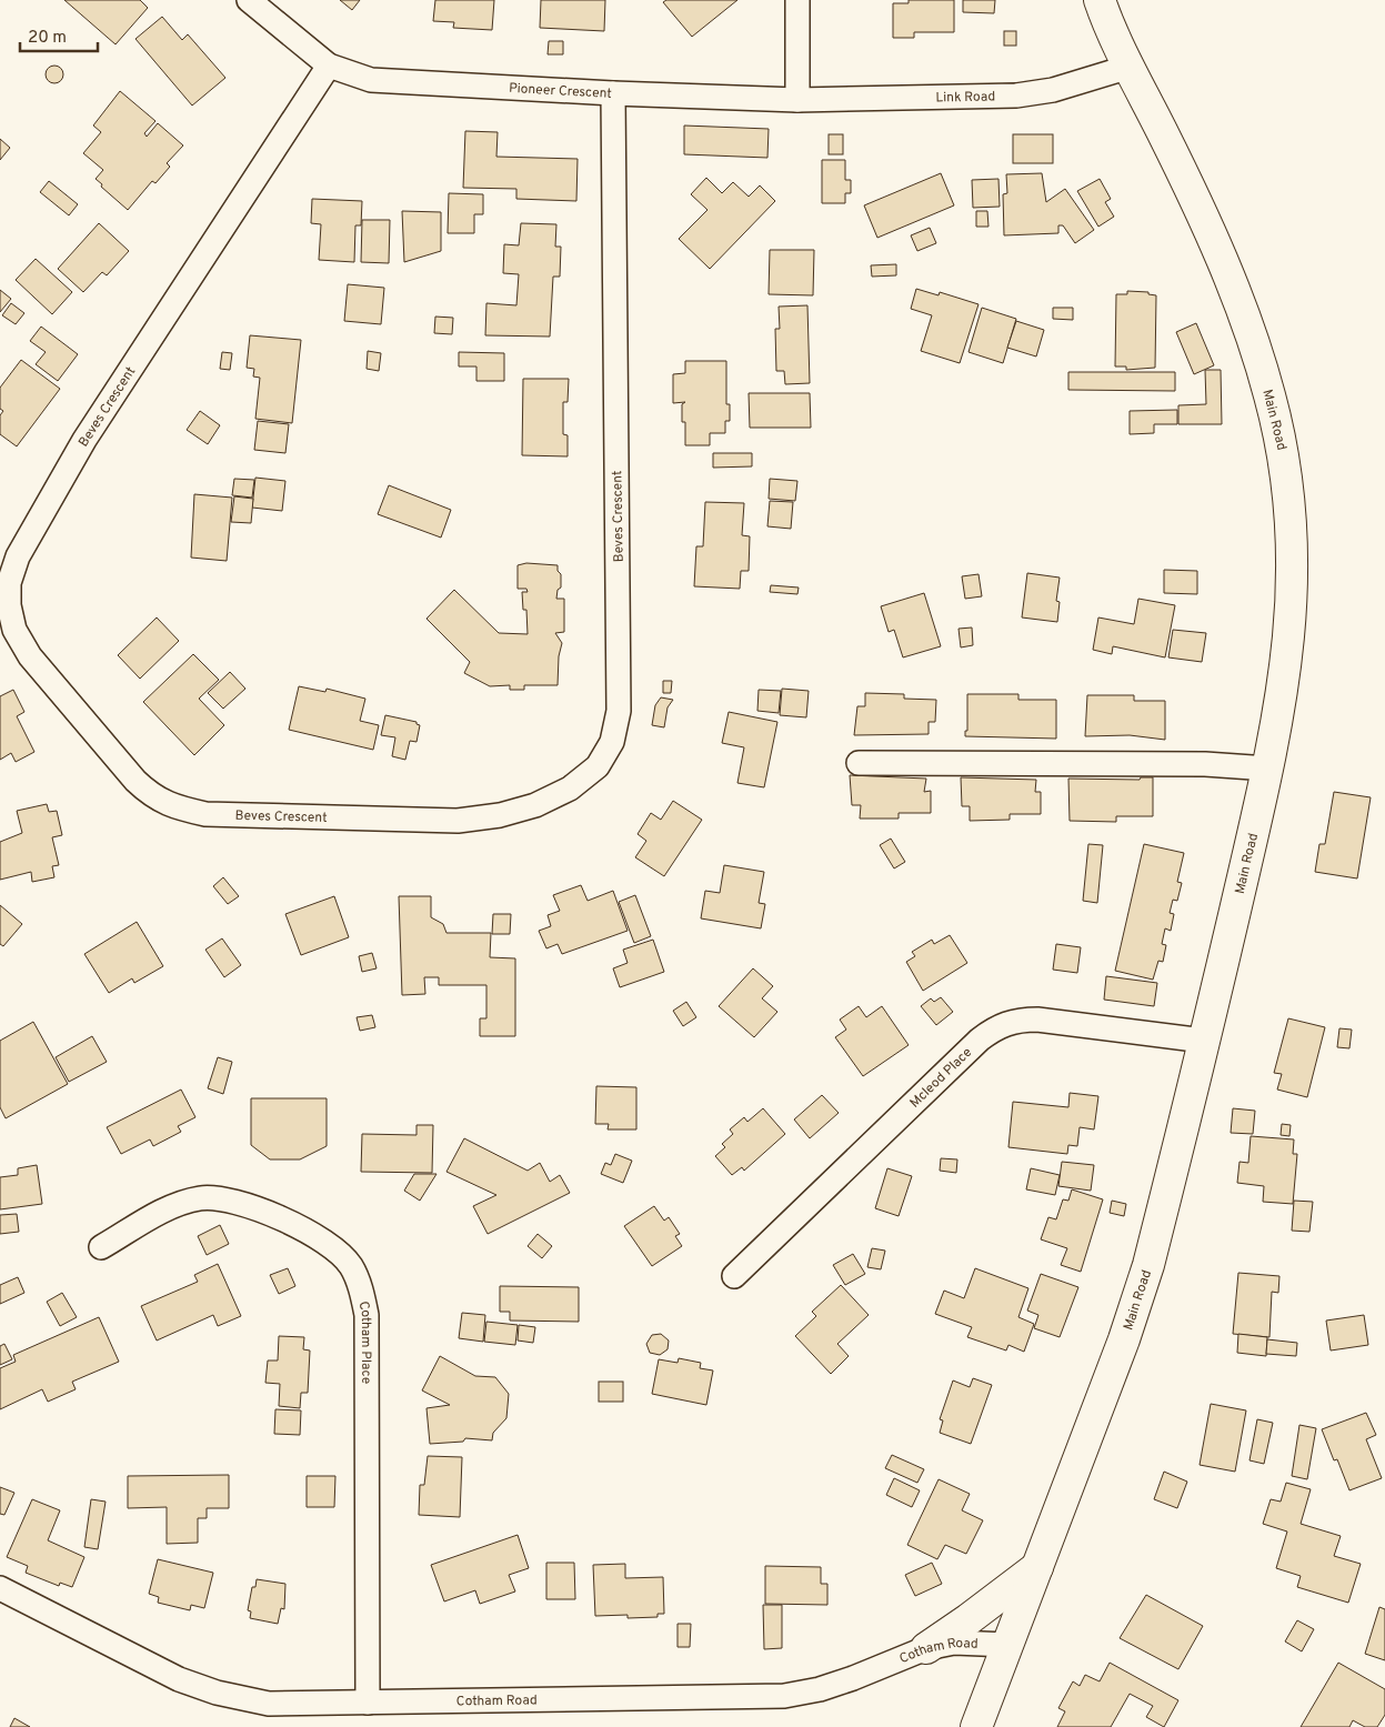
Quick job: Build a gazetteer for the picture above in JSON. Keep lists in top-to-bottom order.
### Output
{
  "streets": {
    "main road": ["Main Road"],
    "street": [
      "Pioneer Crescent",
      "Link Road",
      "Beves Crescent",
      "Mcleod Place",
      "Cotham Place",
      "Cotham Road"
    ]
  },
  "crossings": [
    ["Pioneer Crescent", "Link Road"],
    ["Pioneer Crescent", "Beves Crescent"],
    ["Link Road", "Main Road"],
    ["Main Road", "Mcleod Place"],
    ["Main Road", "Cotham Road"],
    ["Cotham Place", "Cotham Road"]
  ],
  "scale_bar": "20 m"
}
